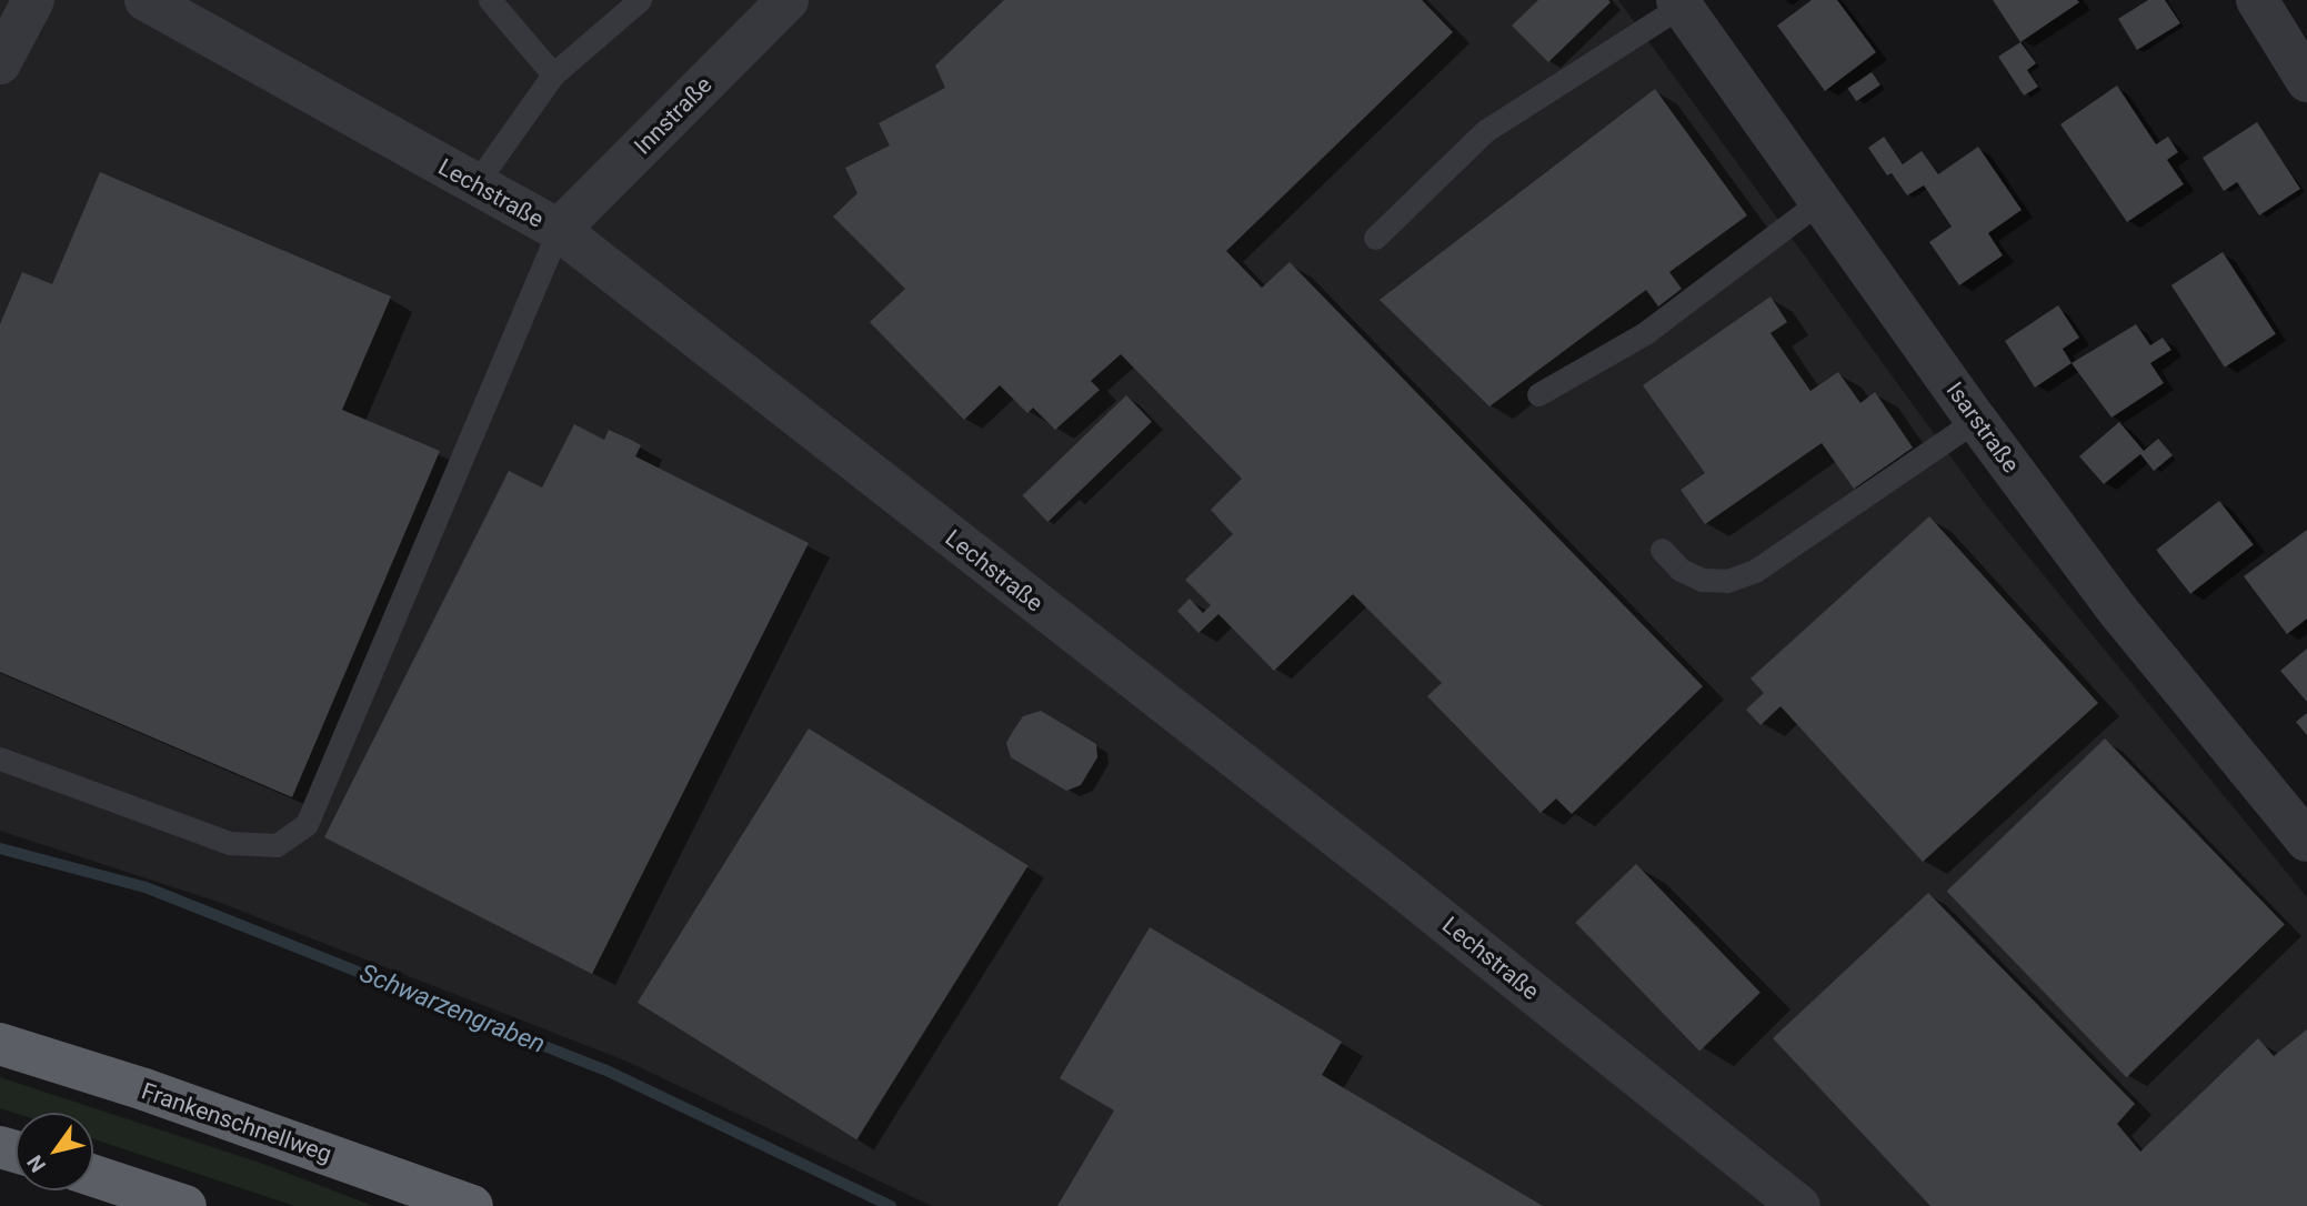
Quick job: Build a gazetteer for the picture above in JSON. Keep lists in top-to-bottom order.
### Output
{
  "streets": {
    "highway": ["Frankenschnellweg"],
    "street": ["Innstraße", "Lechstraße", "Isarstraße"]
  },
  "crossings": [
    ["Innstraße", "Lechstraße"]
  ],
  "water": ["Schwarzengraben"],
  "north": "bottom left"
}
